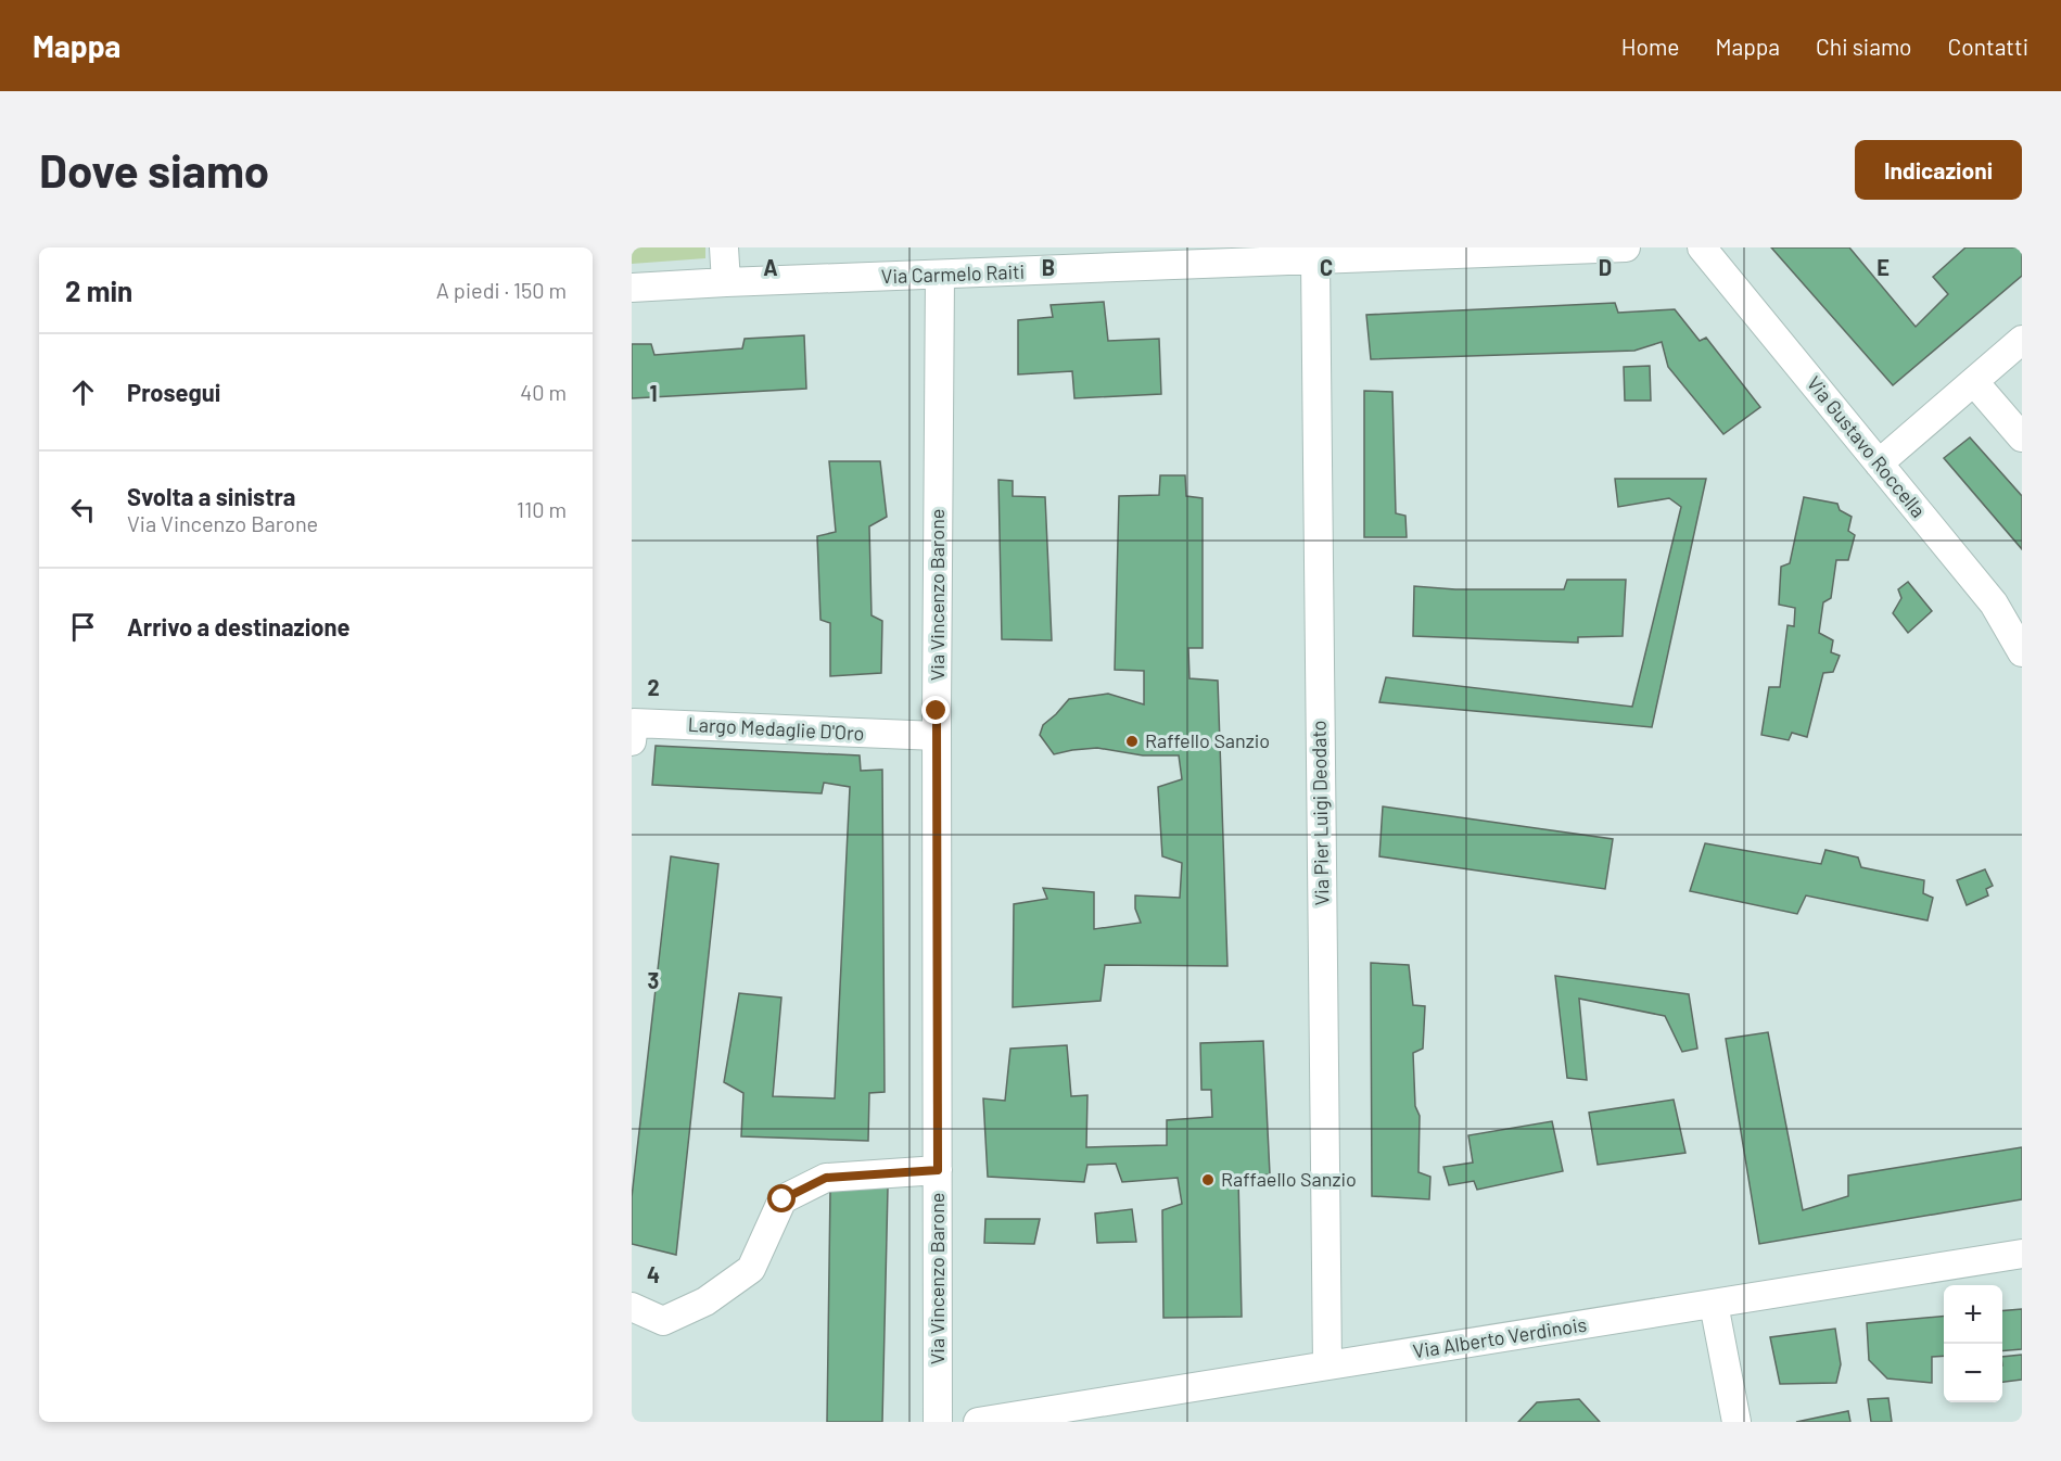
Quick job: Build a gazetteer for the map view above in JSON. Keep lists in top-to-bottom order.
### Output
{
  "streets": {
    "street": [
      "Via Carmelo Raiti",
      "Via Gustavo Roccella",
      "Via Vincenzo Barone",
      "Largo Medaglie D'Oro",
      "Via Pier Luigi Deodato",
      "Via Alberto Verdinois"
    ]
  },
  "crossings": [
    ["Via Carmelo Raiti", "Via Vincenzo Barone"],
    ["Via Carmelo Raiti", "Via Pier Luigi Deodato"],
    ["Via Vincenzo Barone", "Largo Medaglie D'Oro"],
    ["Via Pier Luigi Deodato", "Via Alberto Verdinois"]
  ],
  "places": ["Raffello Sanzio", "Raffaello Sanzio"],
  "page": {
    "header": "Mappa",
    "nav": [
      "Home",
      "Mappa",
      "Chi siamo",
      "Contatti"
    ],
    "buttons": "Indicazioni",
    "title": "Dove siamo",
    "heading": ["2 min", "A piedi · 150 m"],
    "list": [
      ["Prosegui", "40 m"],
      ["Svolta a sinistra", "Via Vincenzo Barone", "110 m"],
      "Arrivo a destinazione"
    ],
    "map_buttons": ["+", "−"]
  },
  "grid": {
    "columns": [
      "A",
      "B",
      "C",
      "D",
      "E"
    ],
    "rows": [
      "1",
      "2",
      "3",
      "4"
    ]
  }
}
